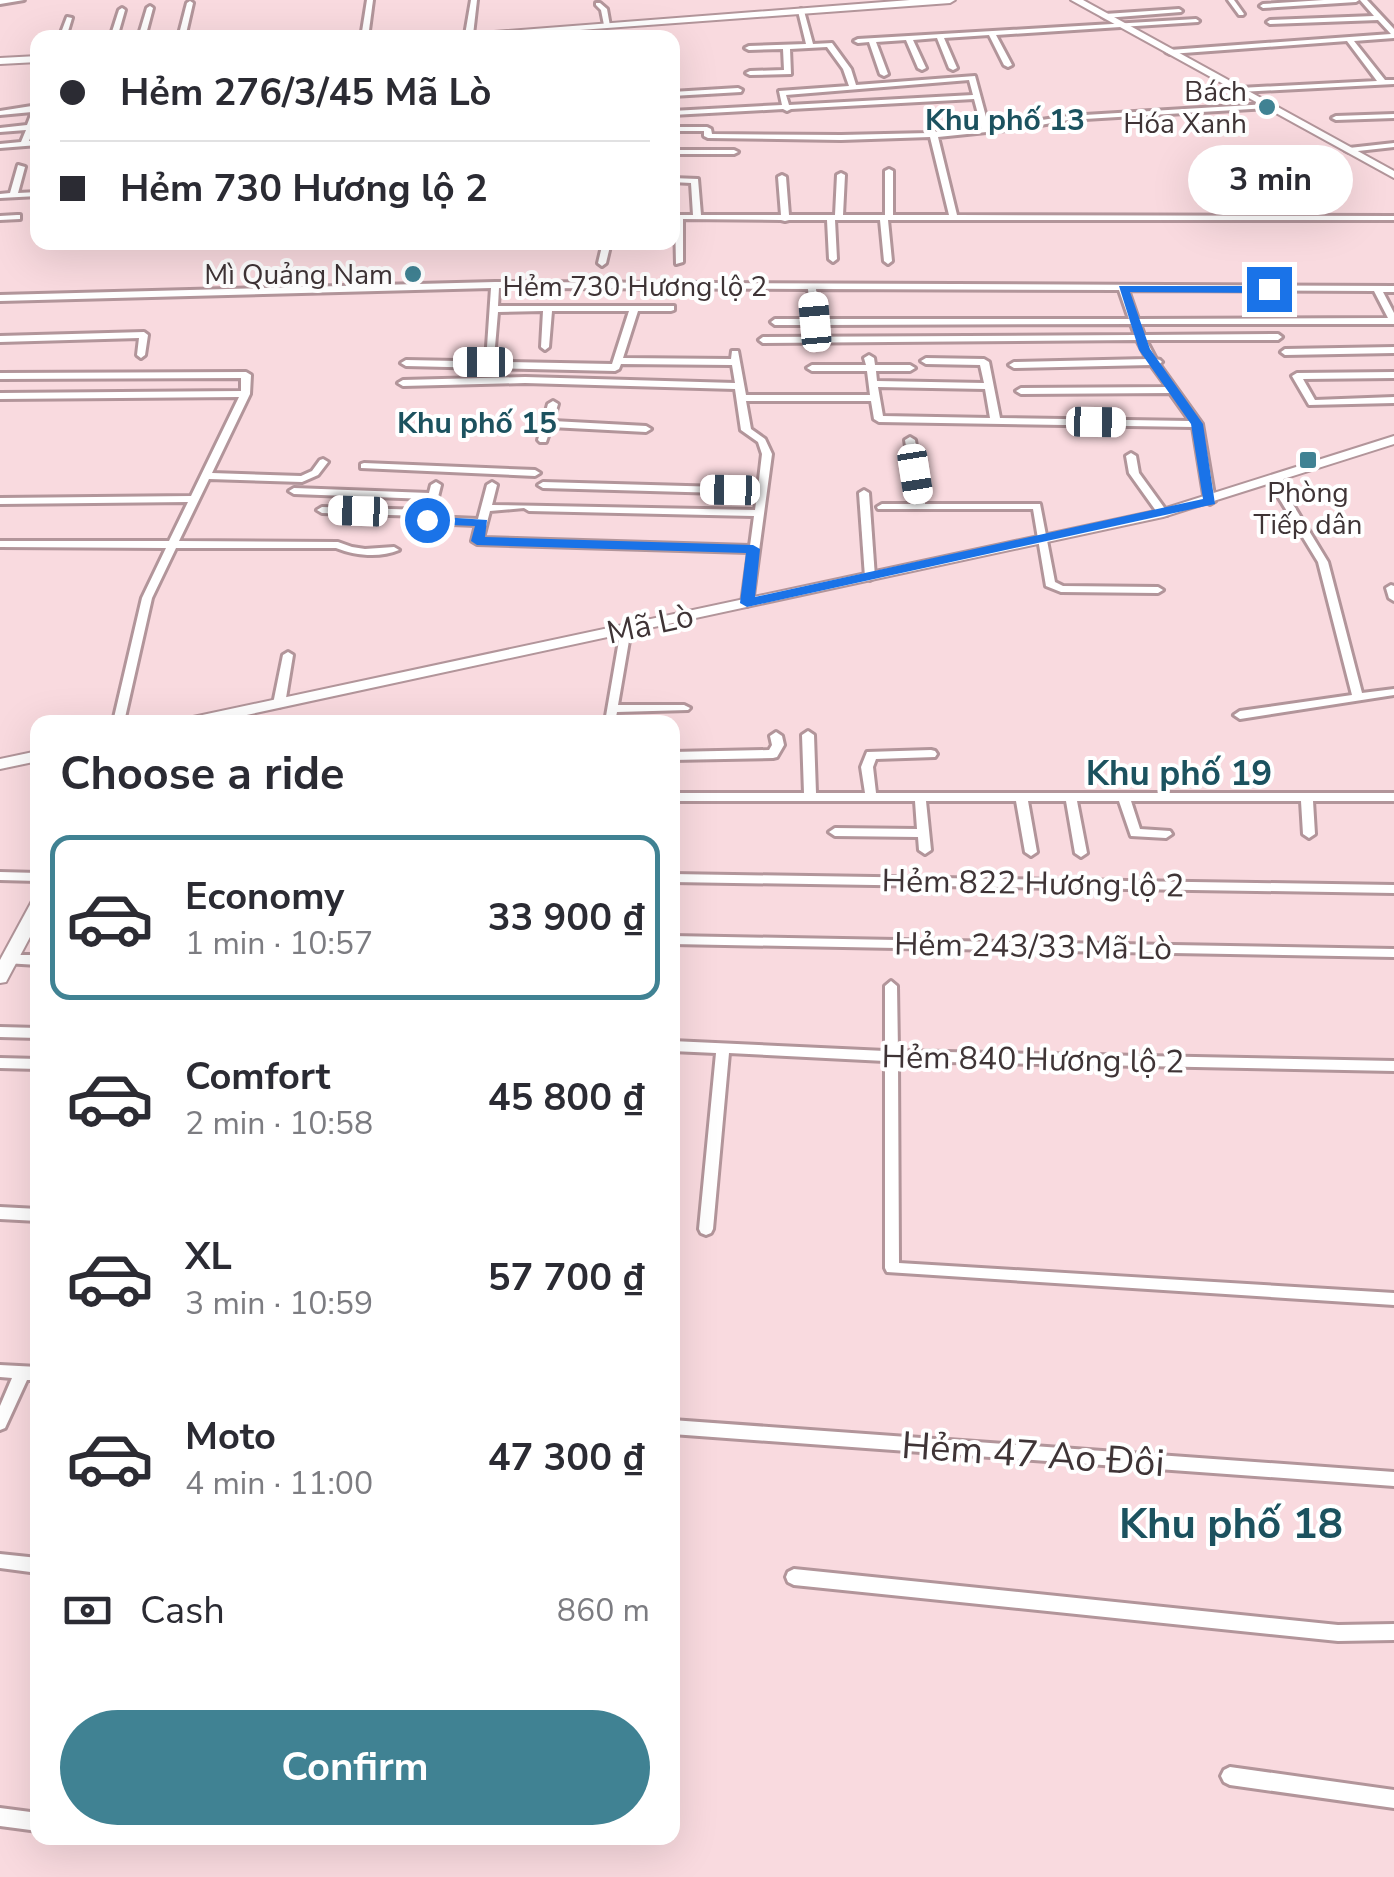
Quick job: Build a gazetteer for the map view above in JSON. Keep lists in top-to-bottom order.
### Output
{
  "streets": {
    "main road": ["Mã Lò"],
    "street": [
      "Hẻm 730 Hương lộ 2",
      "Hẻm 822 Hương lộ 2",
      "Hẻm 243/33 Mã Lò",
      "Hẻm 840 Hương lộ 2",
      "Hẻm 47 Ao Đôi"
    ]
  },
  "districts": [
    "Khu phố 13",
    "Khu phố 15",
    "Khu phố 19",
    "Khu phố 18"
  ],
  "places": {
    "other": ["Bách Hóa Xanh", "Mì Quảng Nam"],
    "transit": ["Phòng Tiếp dân"]
  },
  "page": {
    "banner": ["Hẻm 276/3/45 Mã Lò", "Hẻm 730 Hương lộ 2"],
    "bubble": "3 min",
    "heading": "Choose a ride",
    "list": [
      {
        "name": "Economy",
        "note": "1 min · 10:57",
        "value": "33 900 ₫"
      },
      {
        "name": "Comfort",
        "note": "2 min · 10:58",
        "value": "45 800 ₫"
      },
      {
        "name": "XL",
        "note": "3 min · 10:59",
        "value": "57 700 ₫"
      },
      {
        "name": "Moto",
        "note": "4 min · 11:00",
        "value": "47 300 ₫"
      }
    ],
    "pay": ["Cash", "860 m"],
    "buttons": "Confirm"
  }
}
